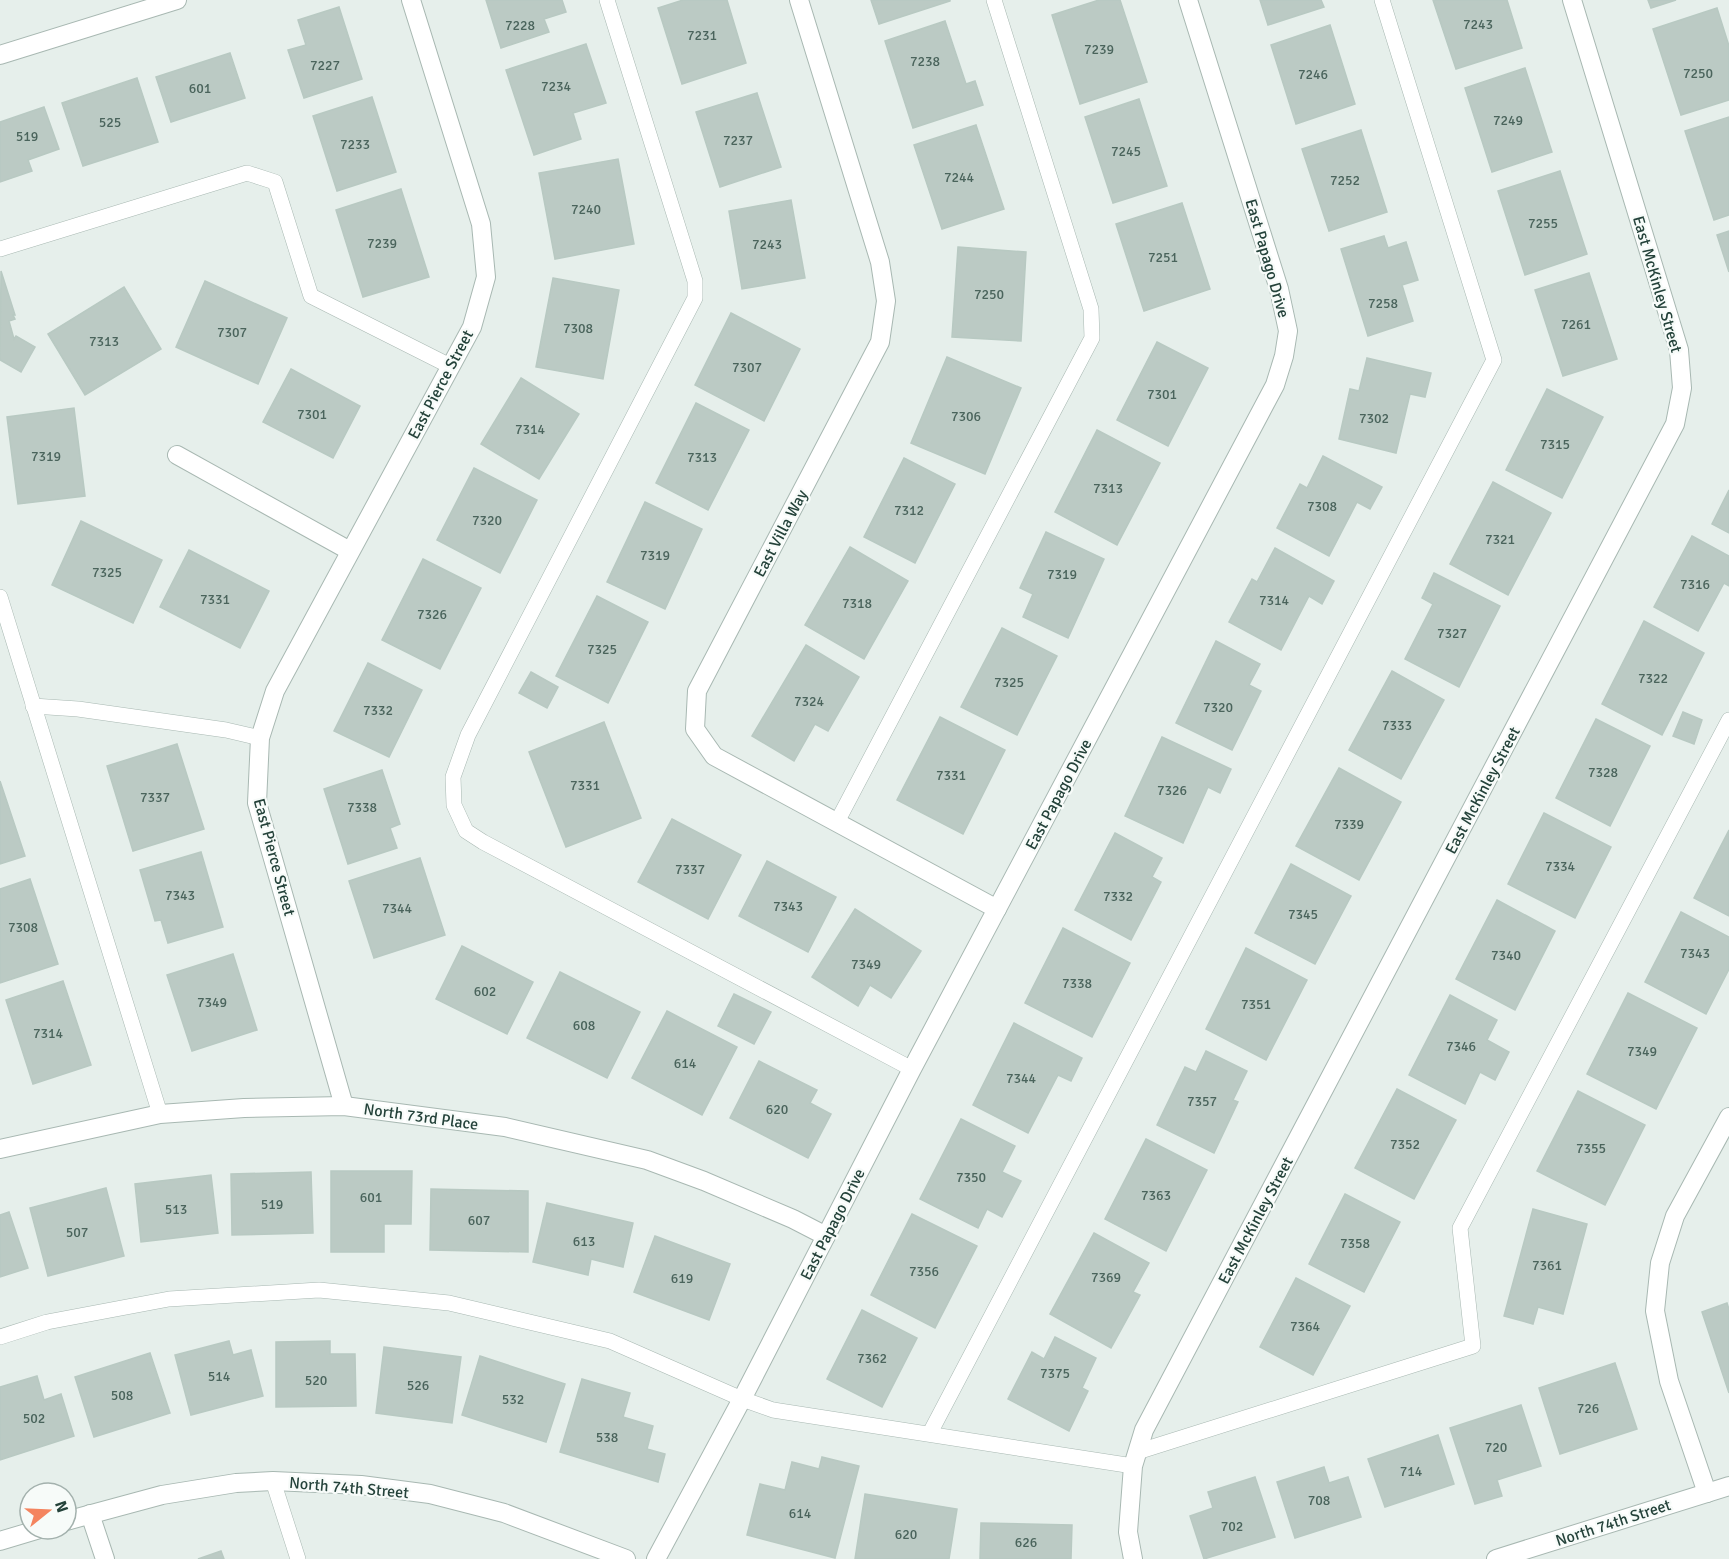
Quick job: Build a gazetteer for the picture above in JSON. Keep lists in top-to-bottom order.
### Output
{
  "streets": {
    "street": [
      "East Papago Drive",
      "East McKinley Street",
      "East Pierce Street",
      "East Villa Way",
      "North 73rd Place",
      "North 74th Street"
    ]
  },
  "crossings": [
    ["East Papago Drive", "East Villa Way"],
    ["East Papago Drive", "North 73rd Place"],
    ["East Pierce Street", "North 73rd Place"]
  ],
  "house_numbers": [
    "7243",
    "7228",
    "7231",
    "7239",
    "7238",
    "7227",
    "7250",
    "7246",
    "7234",
    "601",
    "7249",
    "525",
    "519",
    "7237",
    "7233",
    "7245",
    "7244",
    "7252",
    "7240",
    "7255",
    "7239",
    "7243",
    "7251",
    "7250",
    "7258",
    "7261",
    "7308",
    "7307",
    "7313",
    "7307",
    "7301",
    "7301",
    "7306",
    "7302",
    "7314",
    "7315",
    "7319",
    "7313",
    "7313",
    "7308",
    "7312",
    "7320",
    "7321",
    "7319",
    "7325",
    "7319",
    "7316",
    "7331",
    "7314",
    "7318",
    "7326",
    "7327",
    "7325",
    "7322",
    "7325",
    "7324",
    "7320",
    "7332",
    "7333",
    "7328",
    "7331",
    "7331",
    "7326",
    "7337",
    "7338",
    "7339",
    "7334",
    "7337",
    "7343",
    "7332",
    "7343",
    "7344",
    "7345",
    "7308",
    "7343",
    "7340",
    "7349",
    "7338",
    "602",
    "7349",
    "7351",
    "608",
    "7314",
    "7346",
    "7349",
    "614",
    "7344",
    "7357",
    "620",
    "7352",
    "7355",
    "7350",
    "7363",
    "601",
    "519",
    "513",
    "607",
    "507",
    "613",
    "7358",
    "7361",
    "7356",
    "7369",
    "619",
    "7364",
    "7362",
    "7375",
    "514",
    "520",
    "526",
    "508",
    "532",
    "726",
    "502",
    "538",
    "720",
    "714",
    "708",
    "614",
    "702",
    "620",
    "626"
  ],
  "north": "right"
}
